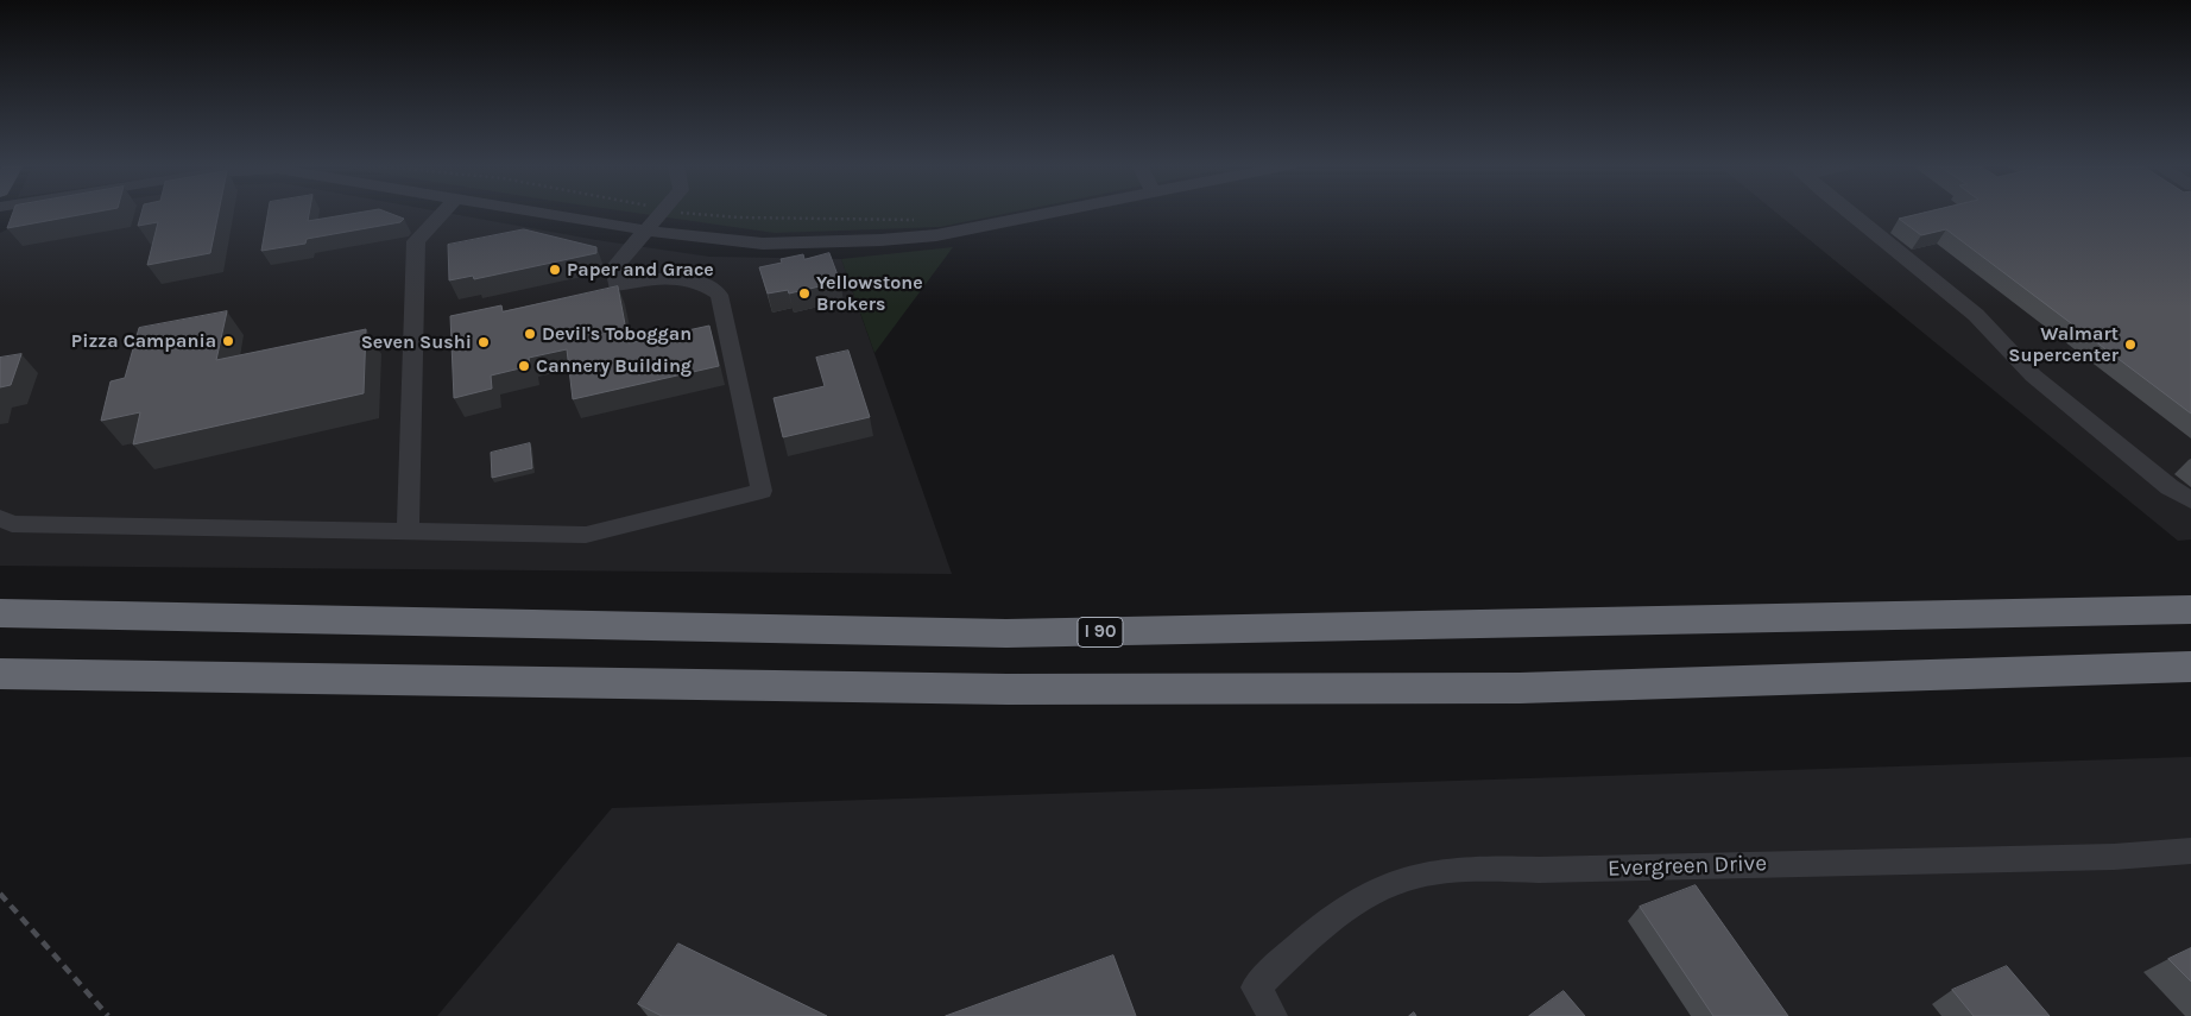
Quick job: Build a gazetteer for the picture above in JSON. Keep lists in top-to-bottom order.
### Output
{
  "streets": {
    "highway": ["I 90"],
    "street": ["Evergreen Drive"]
  },
  "places": [
    "Paper and Grace",
    "Yellowstone Brokers",
    "Devil's Toboggan",
    "Pizza Campania",
    "Seven Sushi",
    "Walmart Supercenter",
    "Cannery Building"
  ]
}
